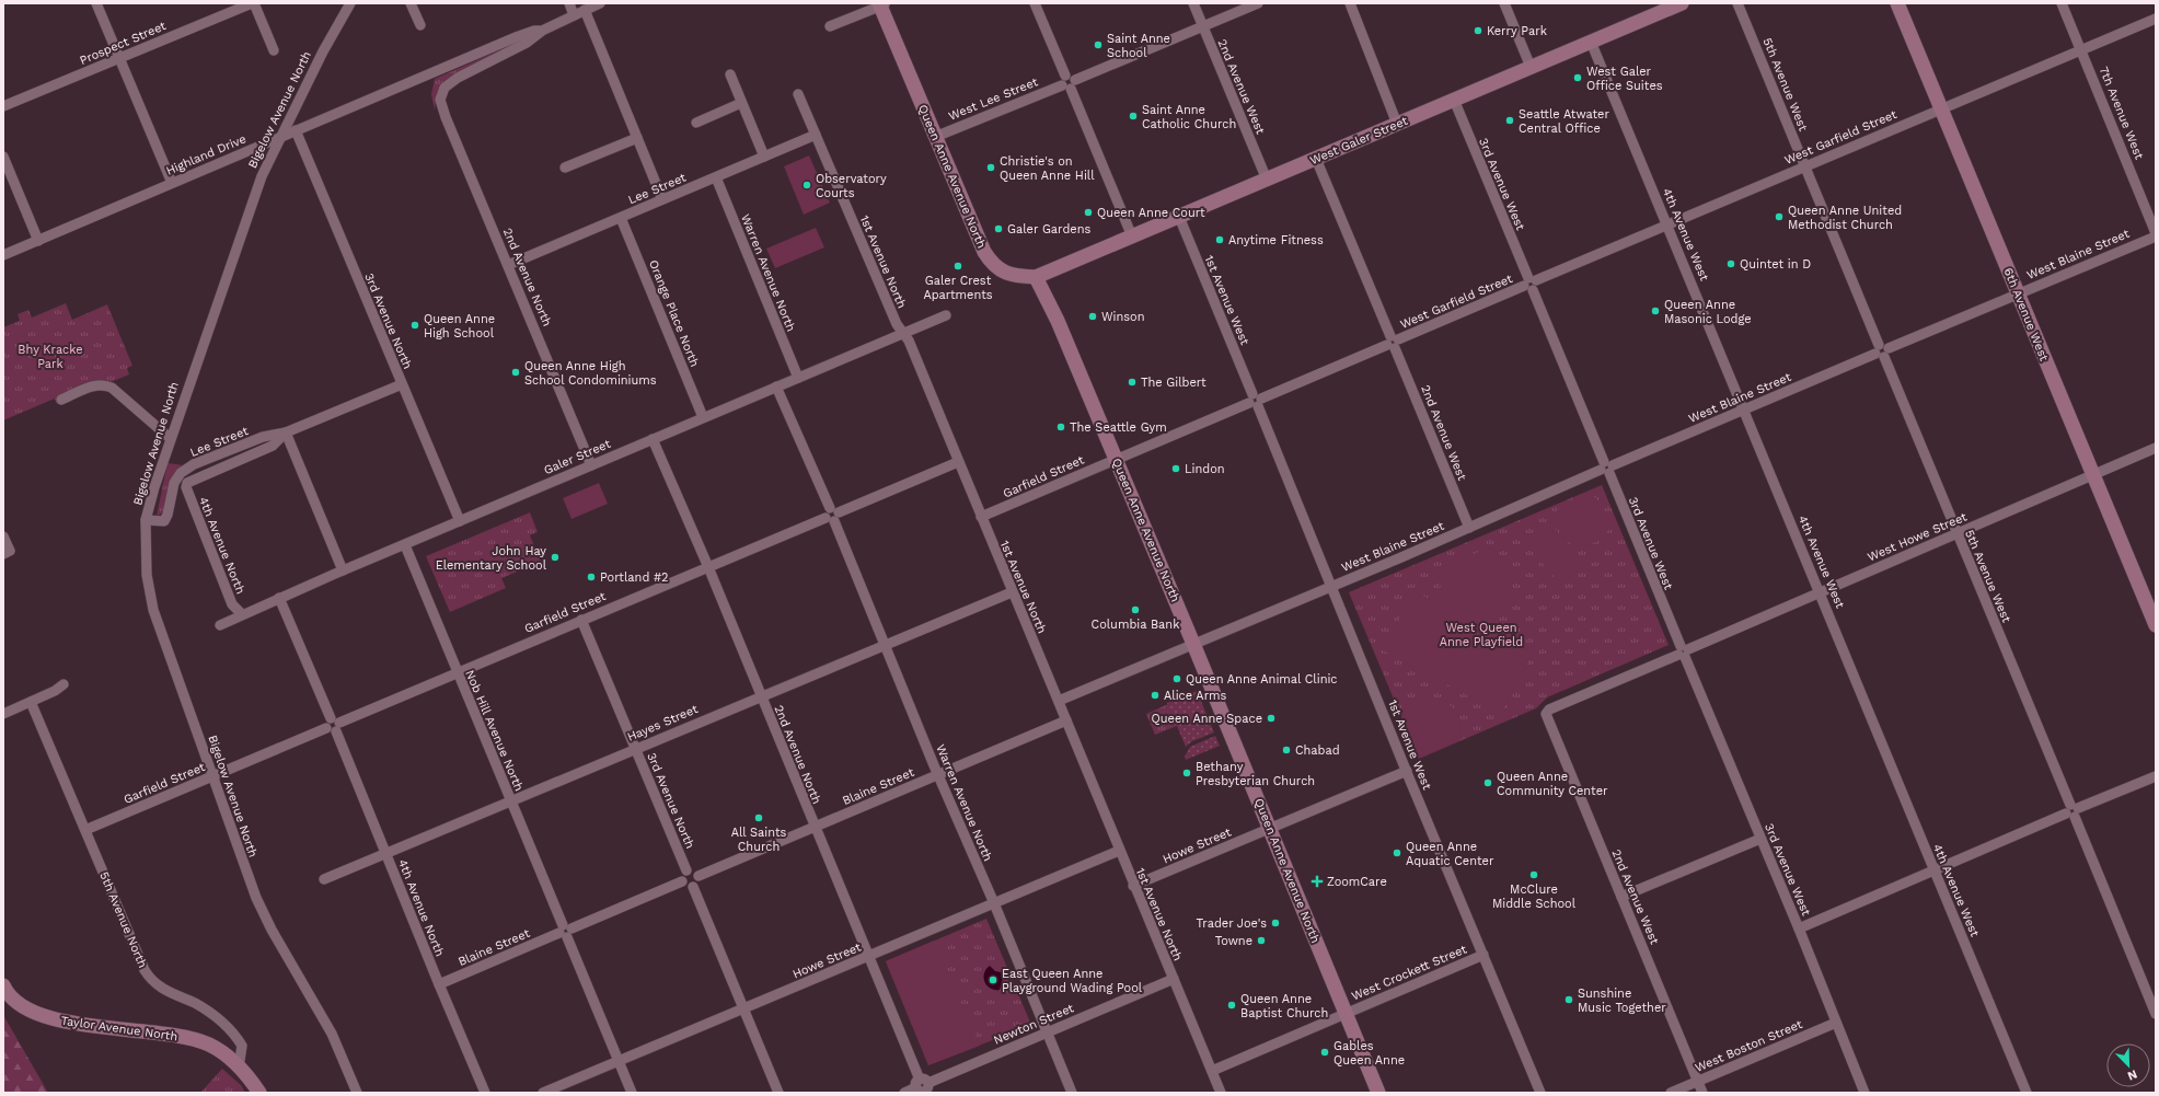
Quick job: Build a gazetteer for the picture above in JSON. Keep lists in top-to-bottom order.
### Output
{
  "streets": {
    "street": [
      "Prospect Street",
      "5th Avenue West",
      "2nd Avenue West",
      "West Lee Street",
      "Bigelow Avenue North",
      "7th Avenue West",
      "West Garfield Street",
      "West Galer Street",
      "Highland Drive",
      "Queen Anne Avenue North",
      "3rd Avenue West",
      "Lee Street",
      "4th Avenue West",
      "West Blaine Street",
      "1st Avenue North",
      "Warren Avenue North",
      "2nd Avenue North",
      "1st Avenue West",
      "Orange Place North",
      "6th Avenue West",
      "3rd Avenue North",
      "Galer Street",
      "Garfield Street",
      "West Howe Street",
      "4th Avenue North",
      "Hayes Street",
      "Nob Hill Avenue North",
      "Blaine Street",
      "Howe Street",
      "5th Avenue North",
      "West Crockett Street",
      "Newton Street",
      "Taylor Avenue North",
      "West Boston Street"
    ]
  },
  "crossings": [
    ["5th Avenue West", "West Garfield Street"],
    ["5th Avenue West", "West Blaine Street"],
    ["5th Avenue West", "West Howe Street"],
    ["2nd Avenue West", "West Lee Street"],
    ["2nd Avenue West", "West Garfield Street"],
    ["2nd Avenue West", "West Galer Street"],
    ["2nd Avenue West", "West Blaine Street"],
    ["2nd Avenue West", "West Howe Street"],
    ["2nd Avenue West", "West Boston Street"],
    ["West Lee Street", "Queen Anne Avenue North"],
    ["Bigelow Avenue North", "Highland Drive"],
    ["Bigelow Avenue North", "Lee Street"],
    ["Bigelow Avenue North", "Garfield Street"],
    ["7th Avenue West", "West Garfield Street"],
    ["7th Avenue West", "West Blaine Street"],
    ["West Garfield Street", "Queen Anne Avenue North"],
    ["West Garfield Street", "3rd Avenue West"],
    ["West Garfield Street", "4th Avenue West"],
    ["West Garfield Street", "1st Avenue West"],
    ["West Garfield Street", "6th Avenue West"],
    ["West Garfield Street", "Garfield Street"],
    ["West Galer Street", "Queen Anne Avenue North"],
    ["West Galer Street", "3rd Avenue West"],
    ["West Galer Street", "4th Avenue West"],
    ["West Galer Street", "1st Avenue West"],
    ["Highland Drive", "2nd Avenue North"],
    ["Highland Drive", "3rd Avenue North"],
    ["Queen Anne Avenue North", "West Blaine Street"],
    ["Queen Anne Avenue North", "Garfield Street"],
    ["Queen Anne Avenue North", "Howe Street"],
    ["Queen Anne Avenue North", "West Crockett Street"],
    ["3rd Avenue West", "West Blaine Street"],
    ["3rd Avenue West", "West Howe Street"],
    ["3rd Avenue West", "West Boston Street"],
    ["Lee Street", "1st Avenue North"],
    ["Lee Street", "Warren Avenue North"],
    ["Lee Street", "2nd Avenue North"],
    ["Lee Street", "Orange Place North"],
    ["Lee Street", "3rd Avenue North"],
    ["Lee Street", "4th Avenue North"],
    ["4th Avenue West", "West Blaine Street"],
    ["4th Avenue West", "West Howe Street"],
    ["West Blaine Street", "1st Avenue West"],
    ["West Blaine Street", "6th Avenue West"],
    ["1st Avenue North", "Galer Street"],
    ["1st Avenue North", "Garfield Street"],
    ["1st Avenue North", "Hayes Street"],
    ["1st Avenue North", "Blaine Street"],
    ["1st Avenue North", "Howe Street"],
    ["1st Avenue North", "West Crockett Street"],
    ["1st Avenue North", "Newton Street"],
    ["Warren Avenue North", "Galer Street"],
    ["Warren Avenue North", "Garfield Street"],
    ["Warren Avenue North", "Hayes Street"],
    ["Warren Avenue North", "Blaine Street"],
    ["Warren Avenue North", "Howe Street"],
    ["Warren Avenue North", "Newton Street"],
    ["2nd Avenue North", "Galer Street"],
    ["2nd Avenue North", "Garfield Street"],
    ["2nd Avenue North", "Hayes Street"],
    ["2nd Avenue North", "Blaine Street"],
    ["2nd Avenue North", "Howe Street"],
    ["2nd Avenue North", "Newton Street"],
    ["1st Avenue West", "West Crockett Street"],
    ["Orange Place North", "Galer Street"],
    ["6th Avenue West", "West Howe Street"],
    ["3rd Avenue North", "Galer Street"],
    ["3rd Avenue North", "Garfield Street"],
    ["3rd Avenue North", "Hayes Street"],
    ["3rd Avenue North", "Blaine Street"],
    ["Galer Street", "4th Avenue North"],
    ["Galer Street", "Nob Hill Avenue North"],
    ["Garfield Street", "4th Avenue North"],
    ["Garfield Street", "Nob Hill Avenue North"],
    ["Garfield Street", "5th Avenue North"],
    ["4th Avenue North", "Hayes Street"],
    ["4th Avenue North", "Blaine Street"],
    ["Hayes Street", "Nob Hill Avenue North"],
    ["Nob Hill Avenue North", "Blaine Street"],
    ["Nob Hill Avenue North", "Howe Street"],
    ["5th Avenue North", "Taylor Avenue North"]
  ],
  "parks": ["Bhy Kracke Park", "West Queen Anne Playfield"],
  "places": {
    "other": [
      "Kerry Park",
      "Saint Anne School",
      "West Galer Office Suites",
      "Saint Anne Catholic Church",
      "Seattle Atwater Central Office",
      "Christie's on Queen Anne Hill",
      "Observatory Courts",
      "Queen Anne Court",
      "Queen Anne United Methodist Church",
      "Galer Gardens",
      "Anytime Fitness",
      "Quintet in D",
      "Galer Crest Apartments",
      "Queen Anne Masonic Lodge",
      "Winson",
      "Queen Anne High School",
      "Queen Anne High School Condominiums",
      "The Gilbert",
      "The Seattle Gym",
      "Lindon",
      "John Hay Elementary School",
      "Portland #2",
      "Columbia Bank",
      "Queen Anne Animal Clinic",
      "Alice Arms",
      "Queen Anne Space",
      "Chabad",
      "Bethany Presbyterian Church",
      "Queen Anne Community Center",
      "All Saints Church",
      "Queen Anne Aquatic Center",
      "McClure Middle School",
      "Trader Joe's",
      "Towne",
      "East Queen Anne Playground Wading Pool",
      "Sunshine Music Together",
      "Queen Anne Baptist Church",
      "Gables Queen Anne"
    ],
    "health": ["ZoomCare"]
  },
  "north": "bottom right"
}
